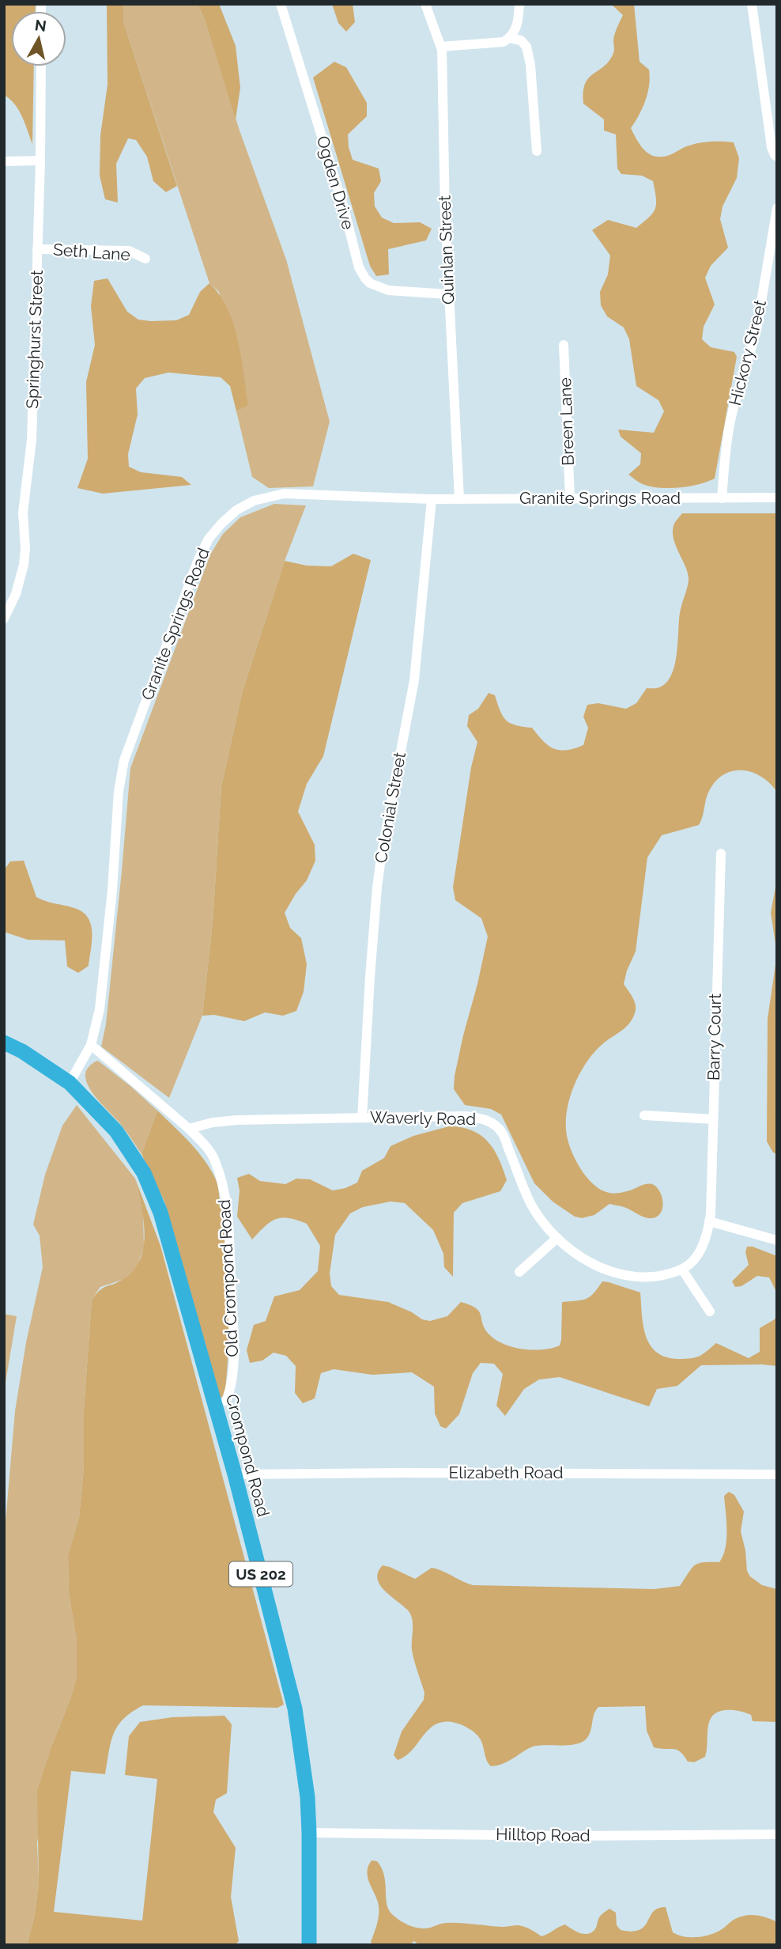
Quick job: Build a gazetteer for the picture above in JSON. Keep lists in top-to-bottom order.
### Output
{
  "streets": {
    "highway": ["Crompond Road", "US 202"],
    "street": [
      "Ogden Drive",
      "Quinlan Street",
      "Seth Lane",
      "Springhurst Street",
      "Hickory Street",
      "Breen Lane",
      "Granite Springs Road",
      "Colonial Street",
      "Barry Court",
      "Waverly Road",
      "Old Crompond Road",
      "Elizabeth Road",
      "Hilltop Road"
    ]
  },
  "crossings": [
    ["Ogden Drive", "Quinlan Street"],
    ["Quinlan Street", "Granite Springs Road"],
    ["Seth Lane", "Springhurst Street"],
    ["Hickory Street", "Granite Springs Road"],
    ["Breen Lane", "Granite Springs Road"],
    ["Granite Springs Road", "Colonial Street"],
    ["Granite Springs Road", "Old Crompond Road"],
    ["Granite Springs Road", "Crompond Road"],
    ["Colonial Street", "Waverly Road"],
    ["Waverly Road", "Old Crompond Road"],
    ["Crompond Road", "Elizabeth Road"],
    ["Crompond Road", "Hilltop Road"]
  ],
  "north": "top"
}
